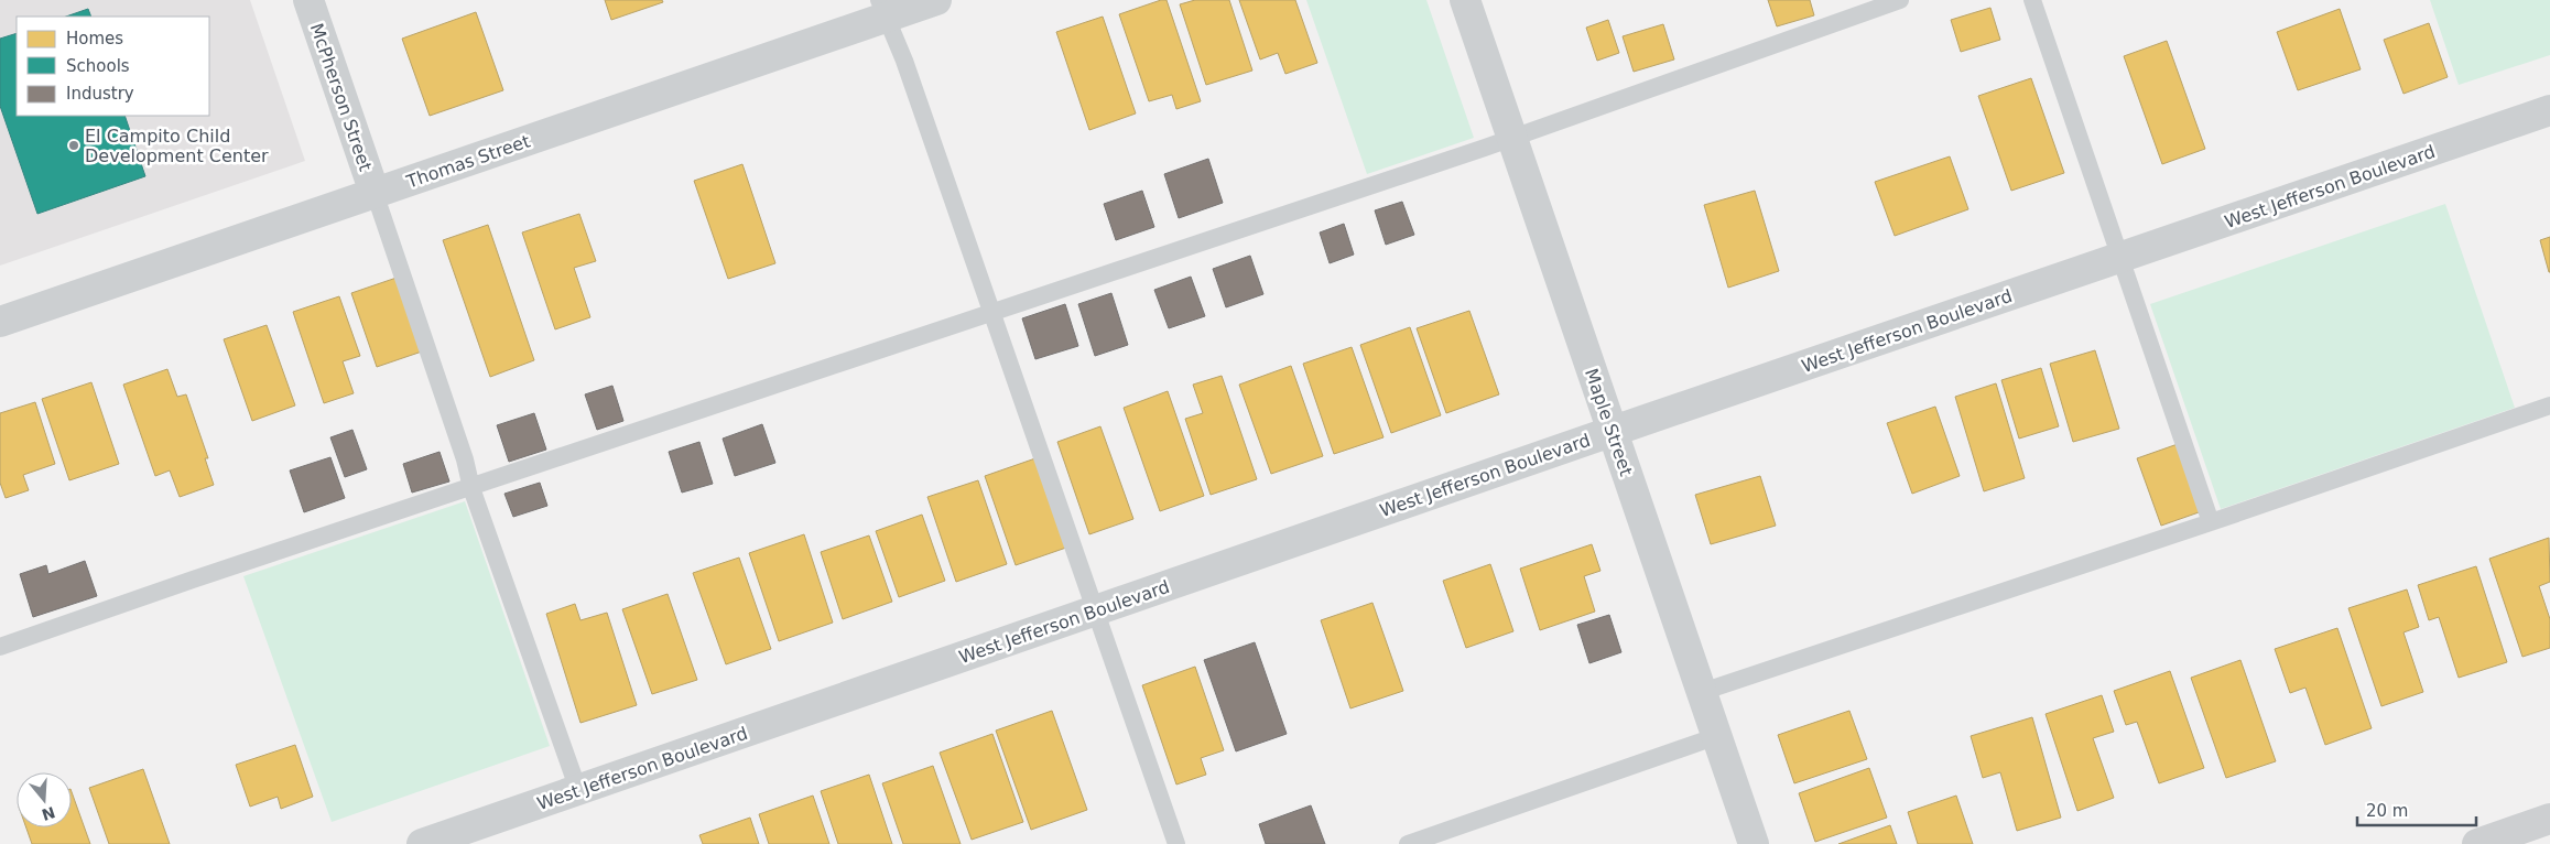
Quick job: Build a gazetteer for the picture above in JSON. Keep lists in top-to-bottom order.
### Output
{
  "streets": {
    "street": [
      "McPherson Street",
      "Thomas Street",
      "West Jefferson Boulevard",
      "Maple Street"
    ]
  },
  "crossings": [
    ["McPherson Street", "Thomas Street"],
    ["West Jefferson Boulevard", "Maple Street"]
  ],
  "places": ["El Campito Child Development Center"],
  "legend": ["Homes", "Schools", "Industry"],
  "scale_bar": "20 m",
  "north": "bottom"
}
